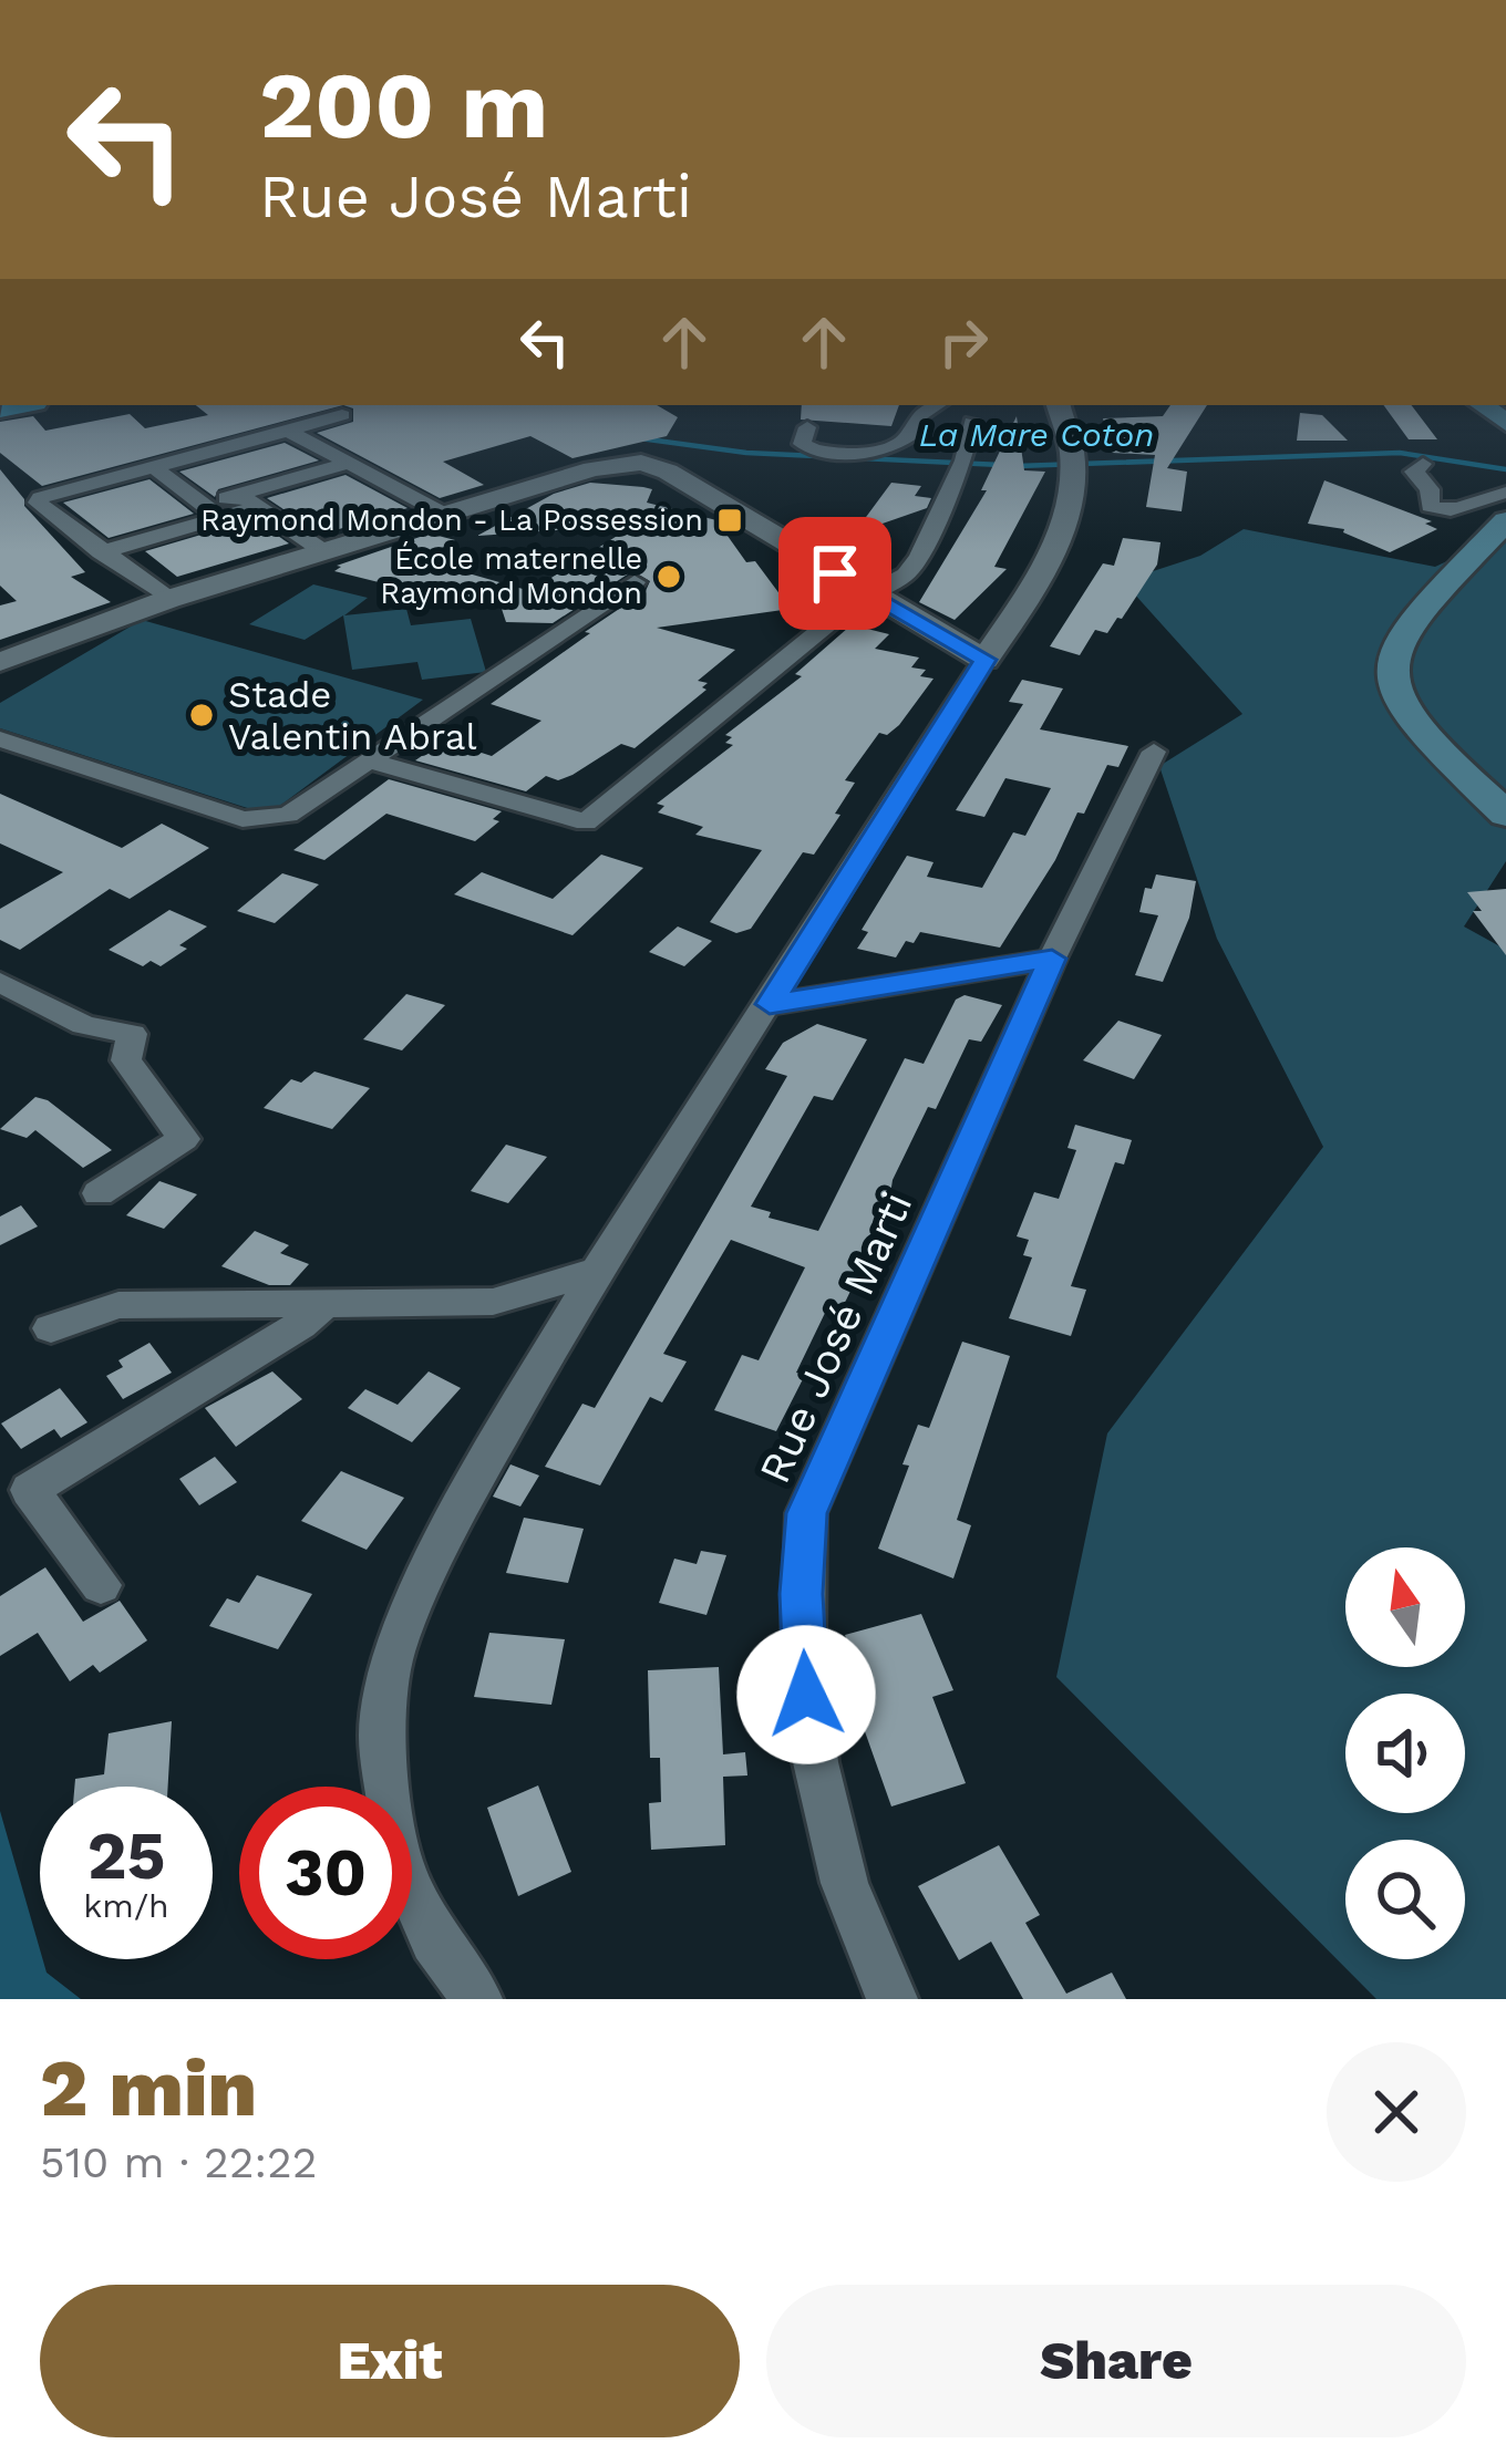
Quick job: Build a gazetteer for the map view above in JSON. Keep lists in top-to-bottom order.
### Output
{
  "streets": {
    "street": ["Rue José Marti"]
  },
  "water": ["La Mare Coton"],
  "places": {
    "transit": ["Raymond Mondon - La Possession"],
    "other": ["École maternelle Raymond Mondon", "Stade Valentin Abral"]
  },
  "north": "top",
  "page": {
    "turn": ["200 m", "Rue José Marti"],
    "speed": "25 km/h",
    "limit": "30",
    "heading": ["2 min", "510 m · 22:22"],
    "buttons": ["Exit", "Share"]
  }
}
